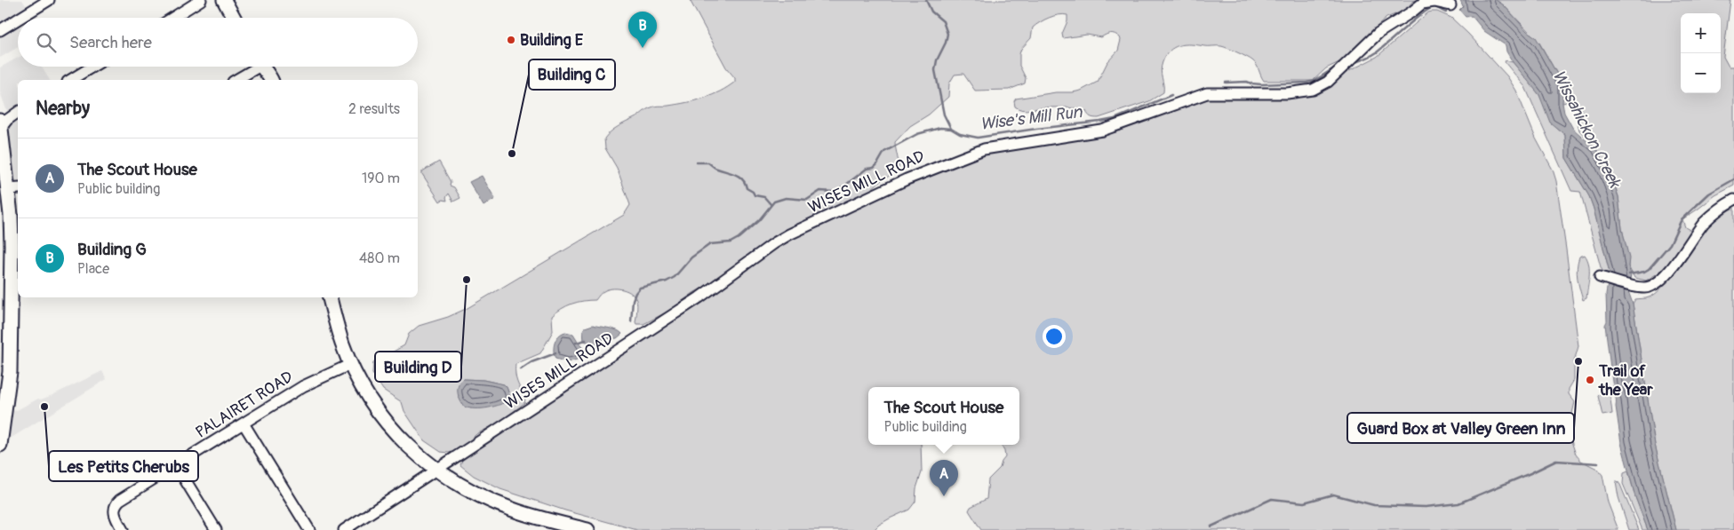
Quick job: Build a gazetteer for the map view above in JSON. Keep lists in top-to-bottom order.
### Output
{
  "streets": {
    "street": ["WISES MILL ROAD", "PALAIRET ROAD"]
  },
  "water": ["Wise's Mill Run", "Wissahickon Creek"],
  "places": [
    "Building E",
    "Building C",
    "Building D",
    "Guard Box at Valley Green Inn",
    "Trail of the Year",
    "Les Petits Cherubs"
  ],
  "page": {
    "pins": ["B", "A"],
    "map_buttons": ["+", "−"],
    "search": "Search here",
    "heading": ["Nearby", "2 results"],
    "list": [
      {
        "mark": "A",
        "name": "The Scout House",
        "note": "Public building",
        "value": "190 m"
      },
      {
        "mark": "B",
        "name": "Building G",
        "note": "Place",
        "value": "480 m"
      }
    ],
    "popup": ["The Scout House", "Public building"]
  }
}
